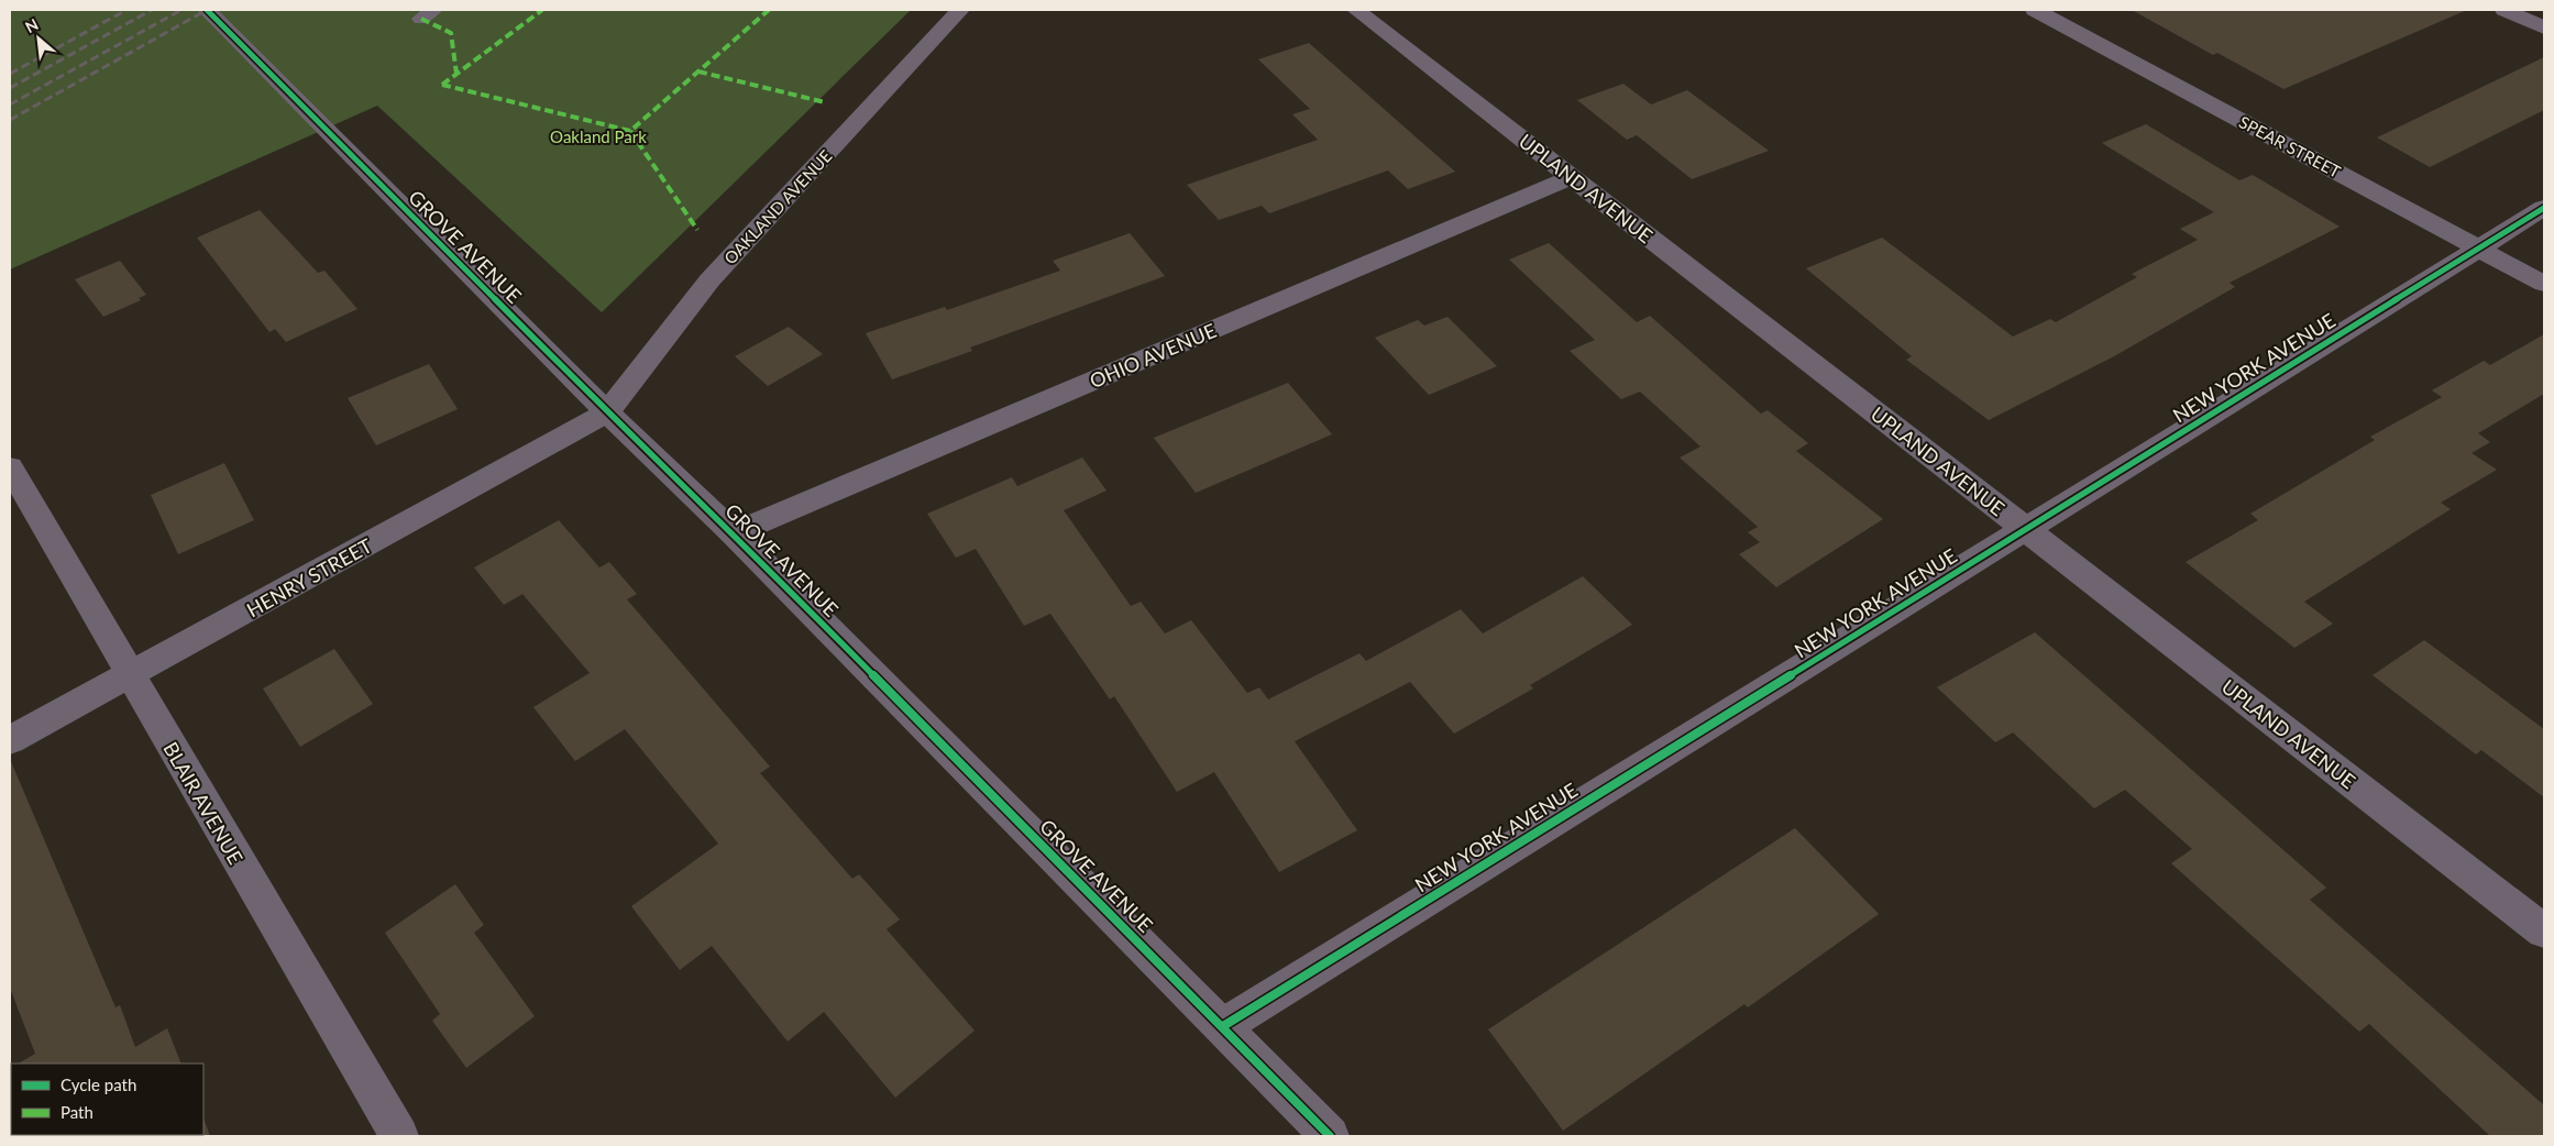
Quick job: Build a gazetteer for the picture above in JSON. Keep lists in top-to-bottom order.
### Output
{
  "streets": {
    "street": [
      "SPEAR STREET",
      "UPLAND AVENUE",
      "OAKLAND AVENUE",
      "GROVE AVENUE",
      "OHIO AVENUE",
      "NEW YORK AVENUE",
      "HENRY STREET",
      "BLAIR AVENUE"
    ]
  },
  "crossings": [
    ["SPEAR STREET", "NEW YORK AVENUE"],
    ["UPLAND AVENUE", "OHIO AVENUE"],
    ["UPLAND AVENUE", "NEW YORK AVENUE"],
    ["OAKLAND AVENUE", "GROVE AVENUE"],
    ["OAKLAND AVENUE", "HENRY STREET"],
    ["GROVE AVENUE", "OHIO AVENUE"],
    ["GROVE AVENUE", "NEW YORK AVENUE"],
    ["GROVE AVENUE", "HENRY STREET"],
    ["HENRY STREET", "BLAIR AVENUE"]
  ],
  "parks": ["Oakland Park"],
  "legend": ["Cycle path", "Path"],
  "north": "top left"
}
